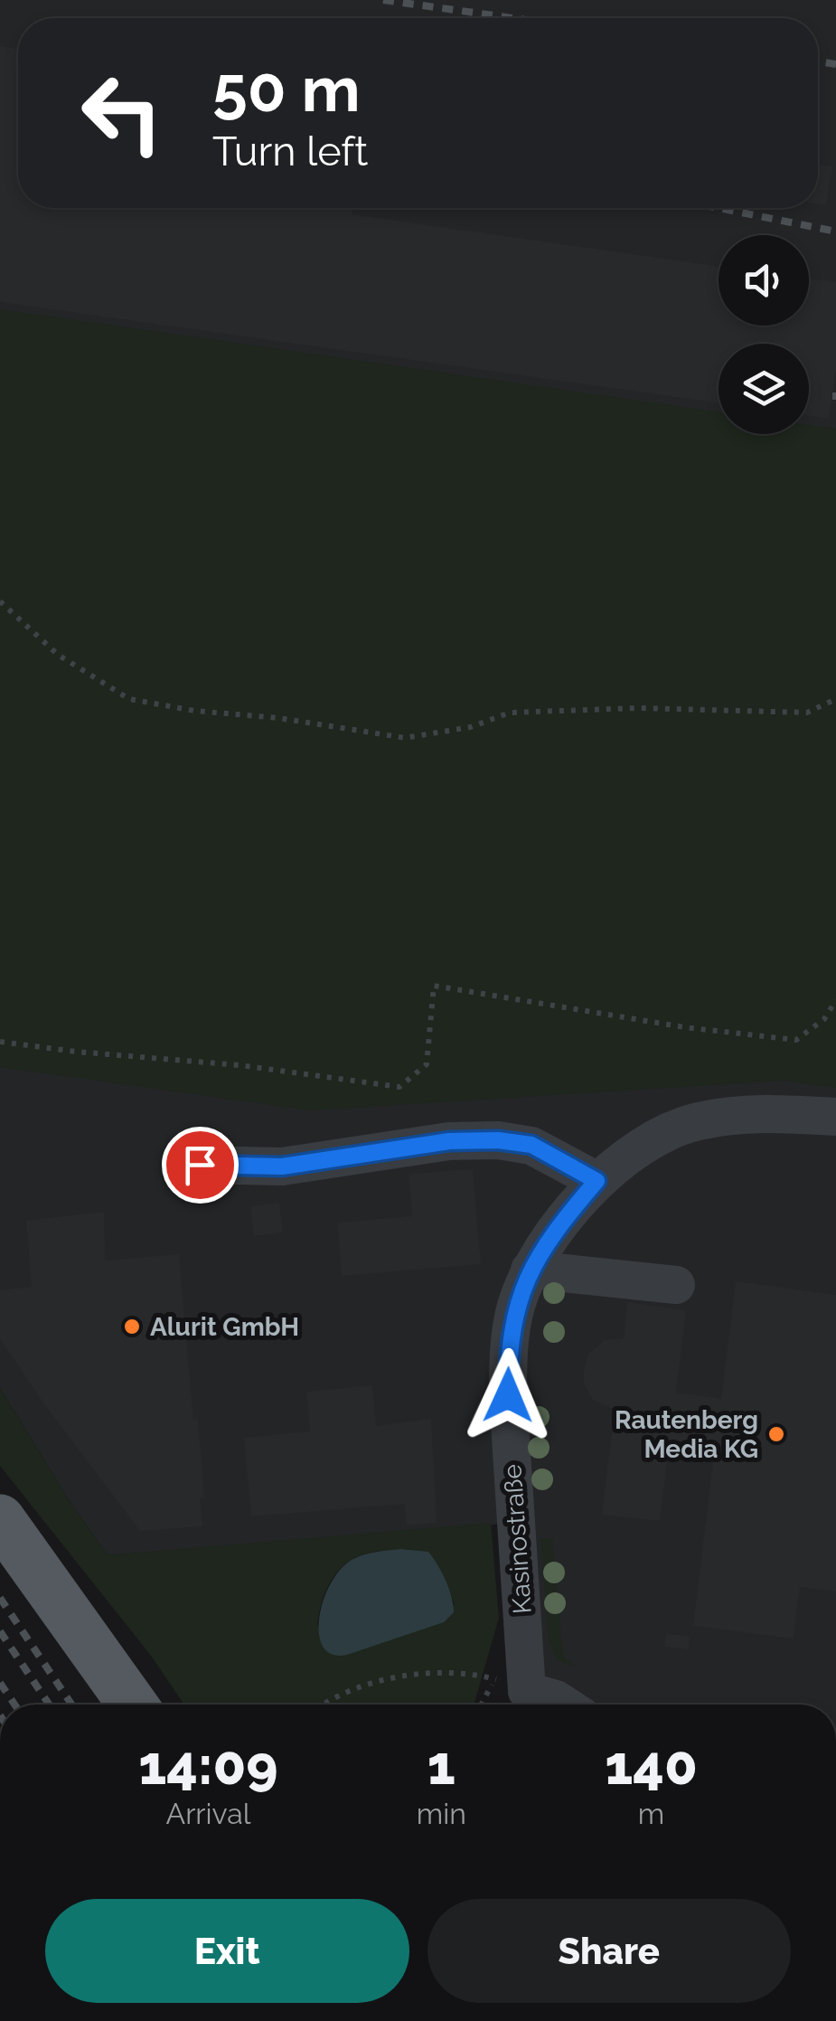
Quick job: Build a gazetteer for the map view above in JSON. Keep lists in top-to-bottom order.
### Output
{
  "streets": {
    "street": ["Kasinostraße"]
  },
  "places": ["Alurit GmbH", "Rautenberg Media KG"],
  "page": {
    "turn": ["50 m", "Turn left"],
    "eta": [
      "14:09",
      "Arrival",
      "1",
      "min",
      "140",
      "m"
    ],
    "buttons": ["Exit", "Share"]
  }
}
